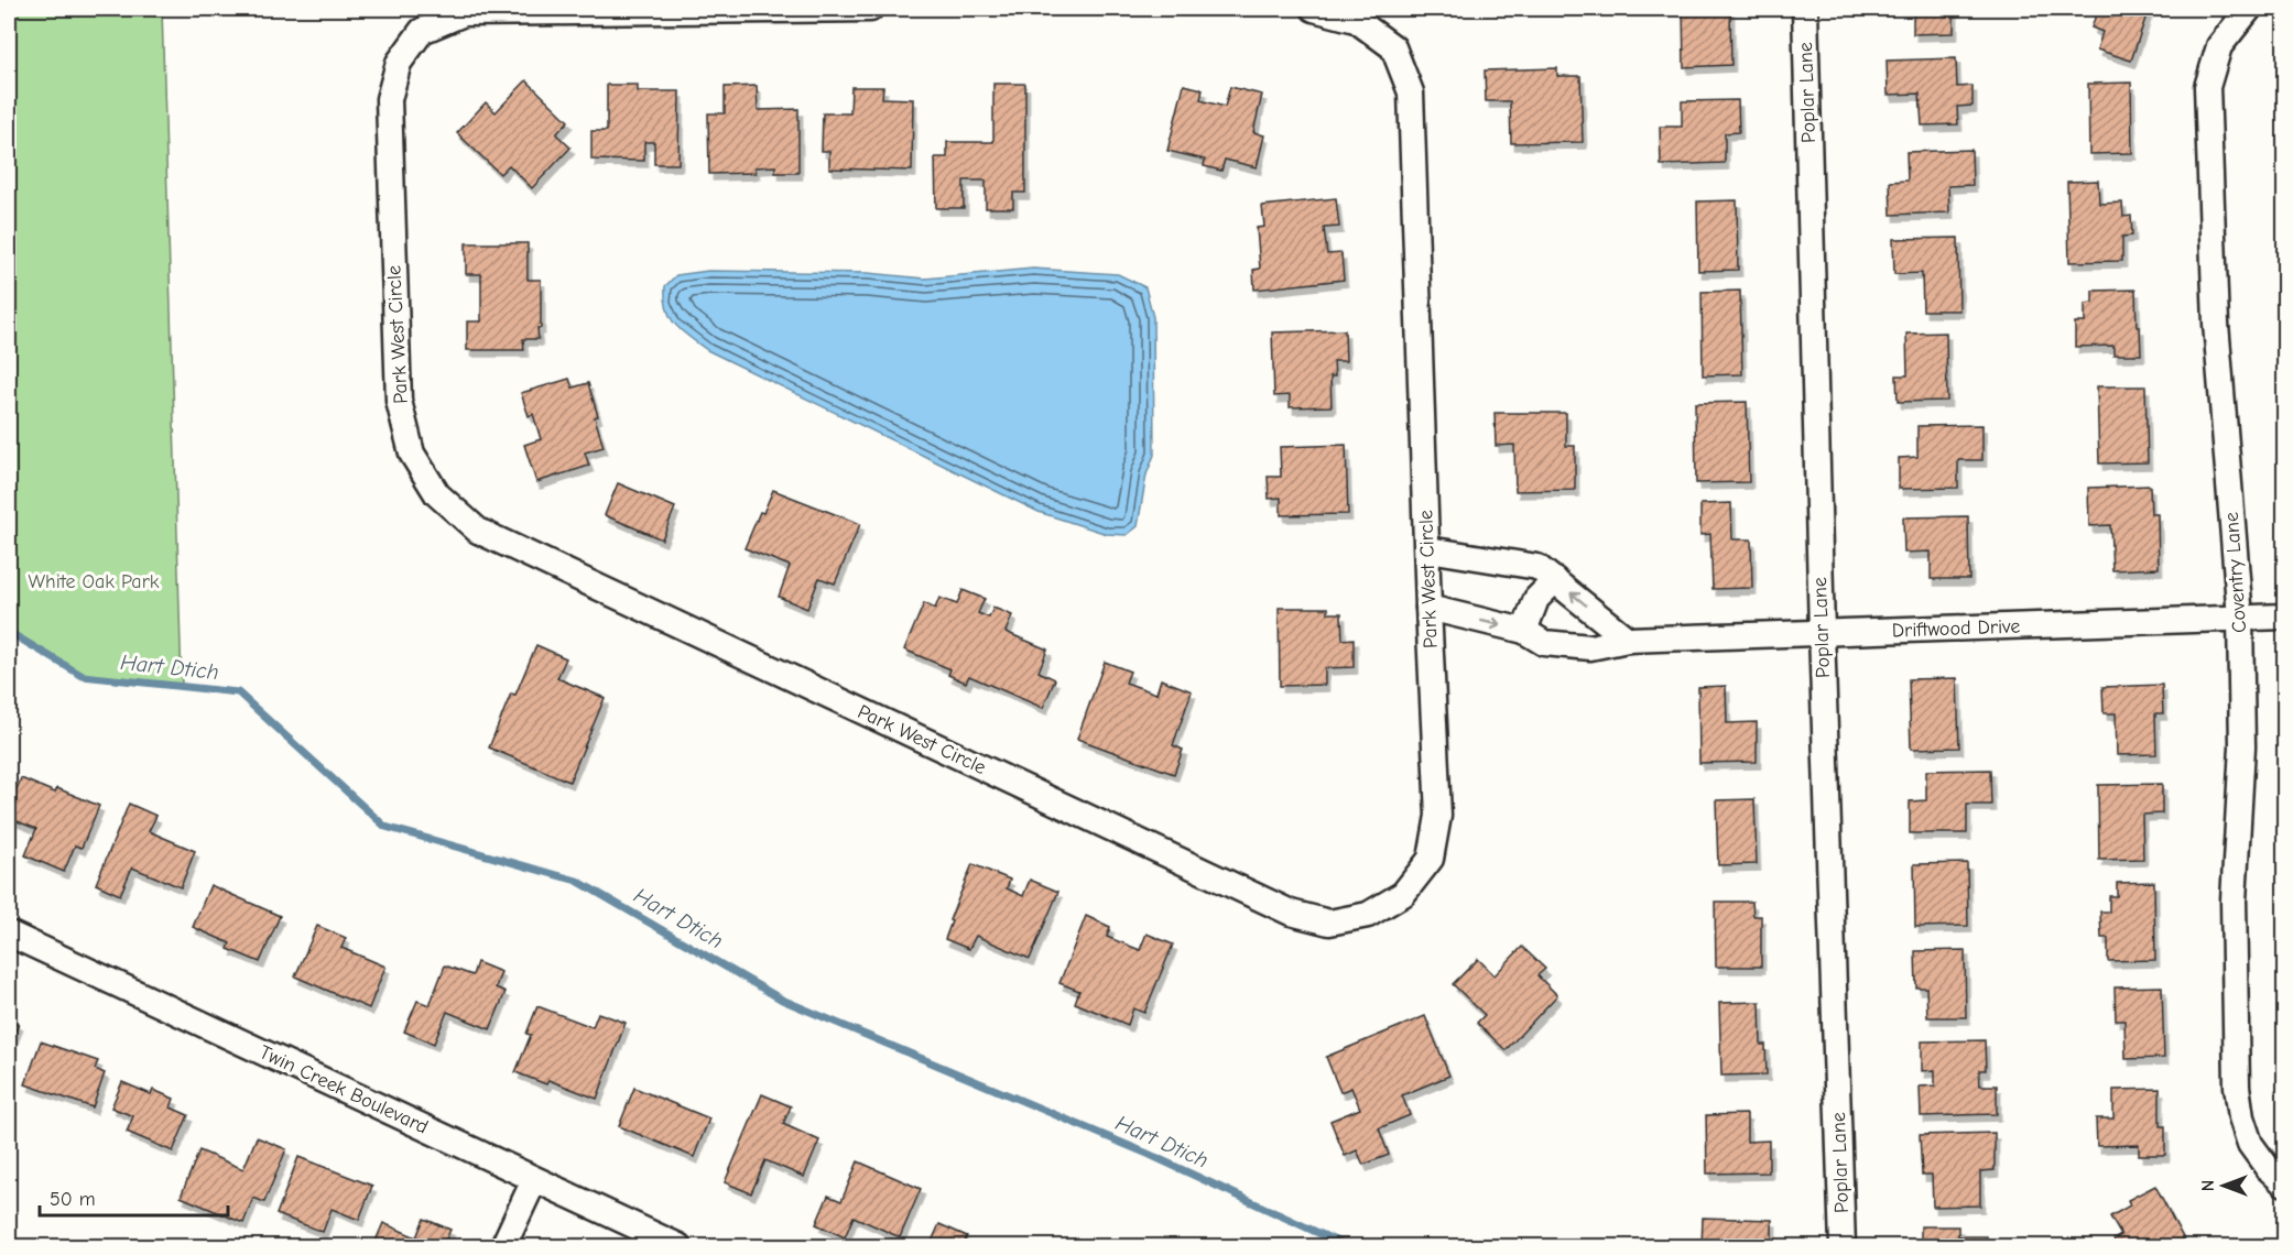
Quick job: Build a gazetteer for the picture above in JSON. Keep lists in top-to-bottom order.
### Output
{
  "streets": {
    "street": [
      "Poplar Lane",
      "Park West Circle",
      "Coventry Lane",
      "Driftwood Drive",
      "Twin Creek Boulevard"
    ]
  },
  "crossings": [
    ["Poplar Lane", "Driftwood Drive"],
    ["Park West Circle", "Driftwood Drive"],
    ["Coventry Lane", "Driftwood Drive"]
  ],
  "water": ["Hart Dtich"],
  "parks": ["White Oak Park"],
  "scale_bar": "50 m",
  "north": "left"
}
